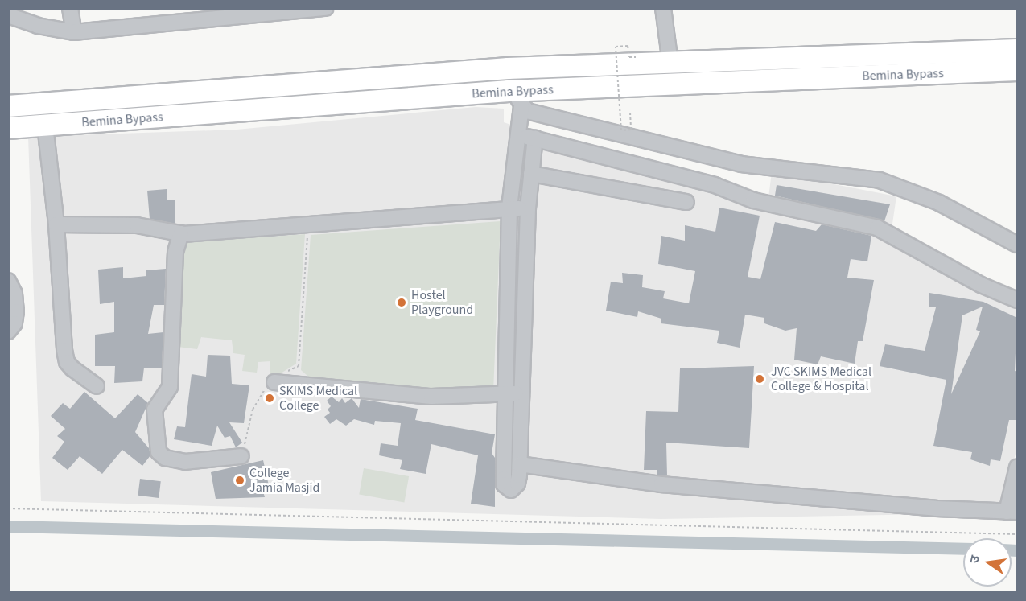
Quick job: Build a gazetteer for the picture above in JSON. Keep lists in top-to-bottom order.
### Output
{
  "streets": {
    "highway": ["Bemina Bypass"]
  },
  "places": [
    "Hostel Playground",
    "JVC SKIMS Medical College & Hospital",
    "SKIMS Medical College",
    "College Jamia Masjid"
  ],
  "north": "left"
}
